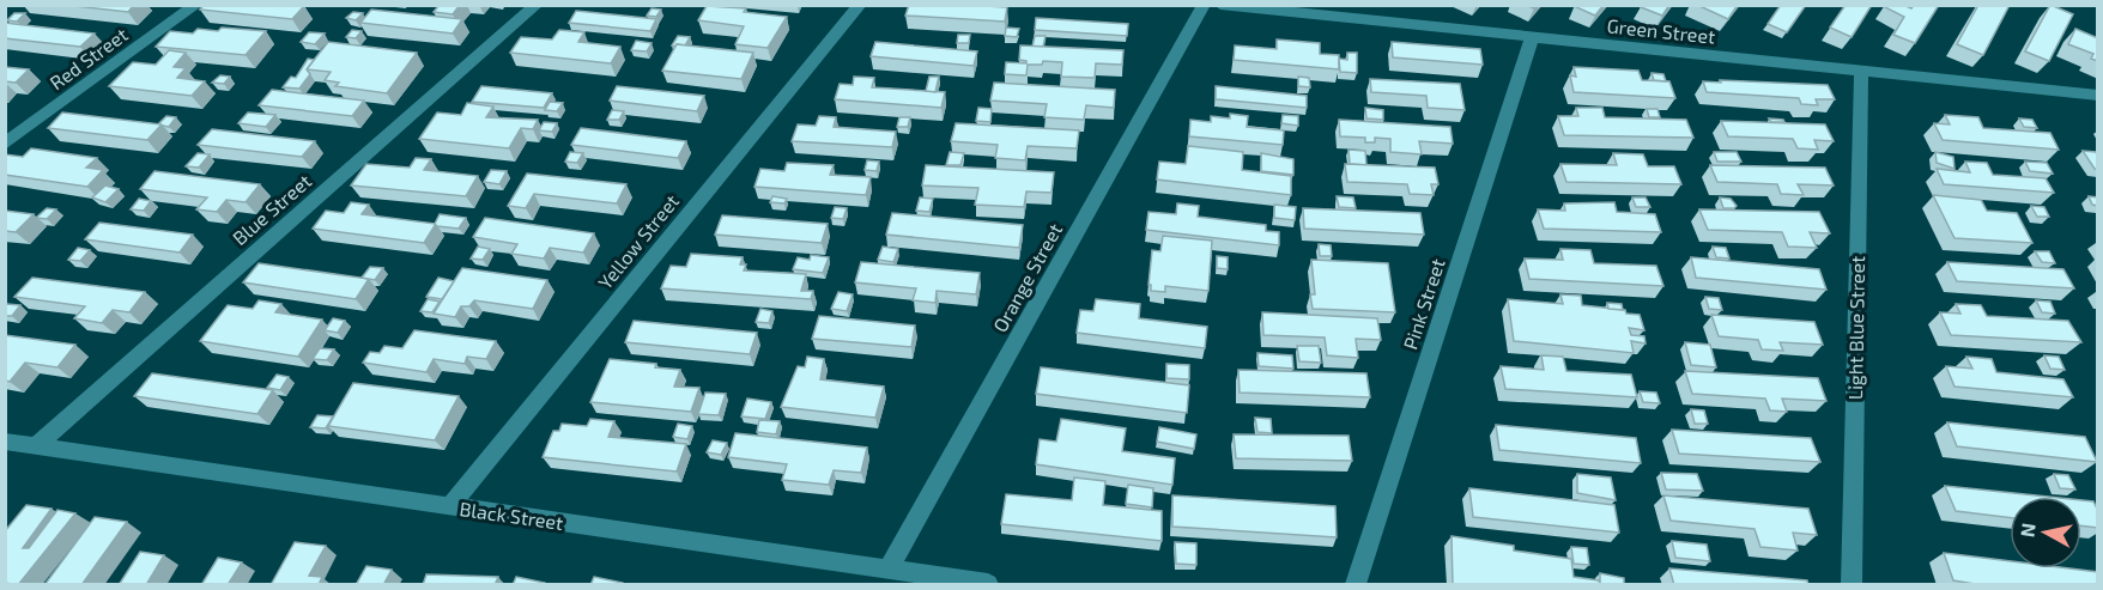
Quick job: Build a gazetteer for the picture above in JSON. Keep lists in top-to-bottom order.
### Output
{
  "streets": {
    "street": [
      "Green Street",
      "Red Street",
      "Blue Street",
      "Yellow Street",
      "Orange Street",
      "Pink Street",
      "Light Blue Street",
      "Black Street"
    ]
  },
  "crossings": [
    ["Green Street", "Pink Street"],
    ["Green Street", "Light Blue Street"],
    ["Blue Street", "Black Street"],
    ["Yellow Street", "Black Street"],
    ["Orange Street", "Black Street"]
  ],
  "north": "left"
}
